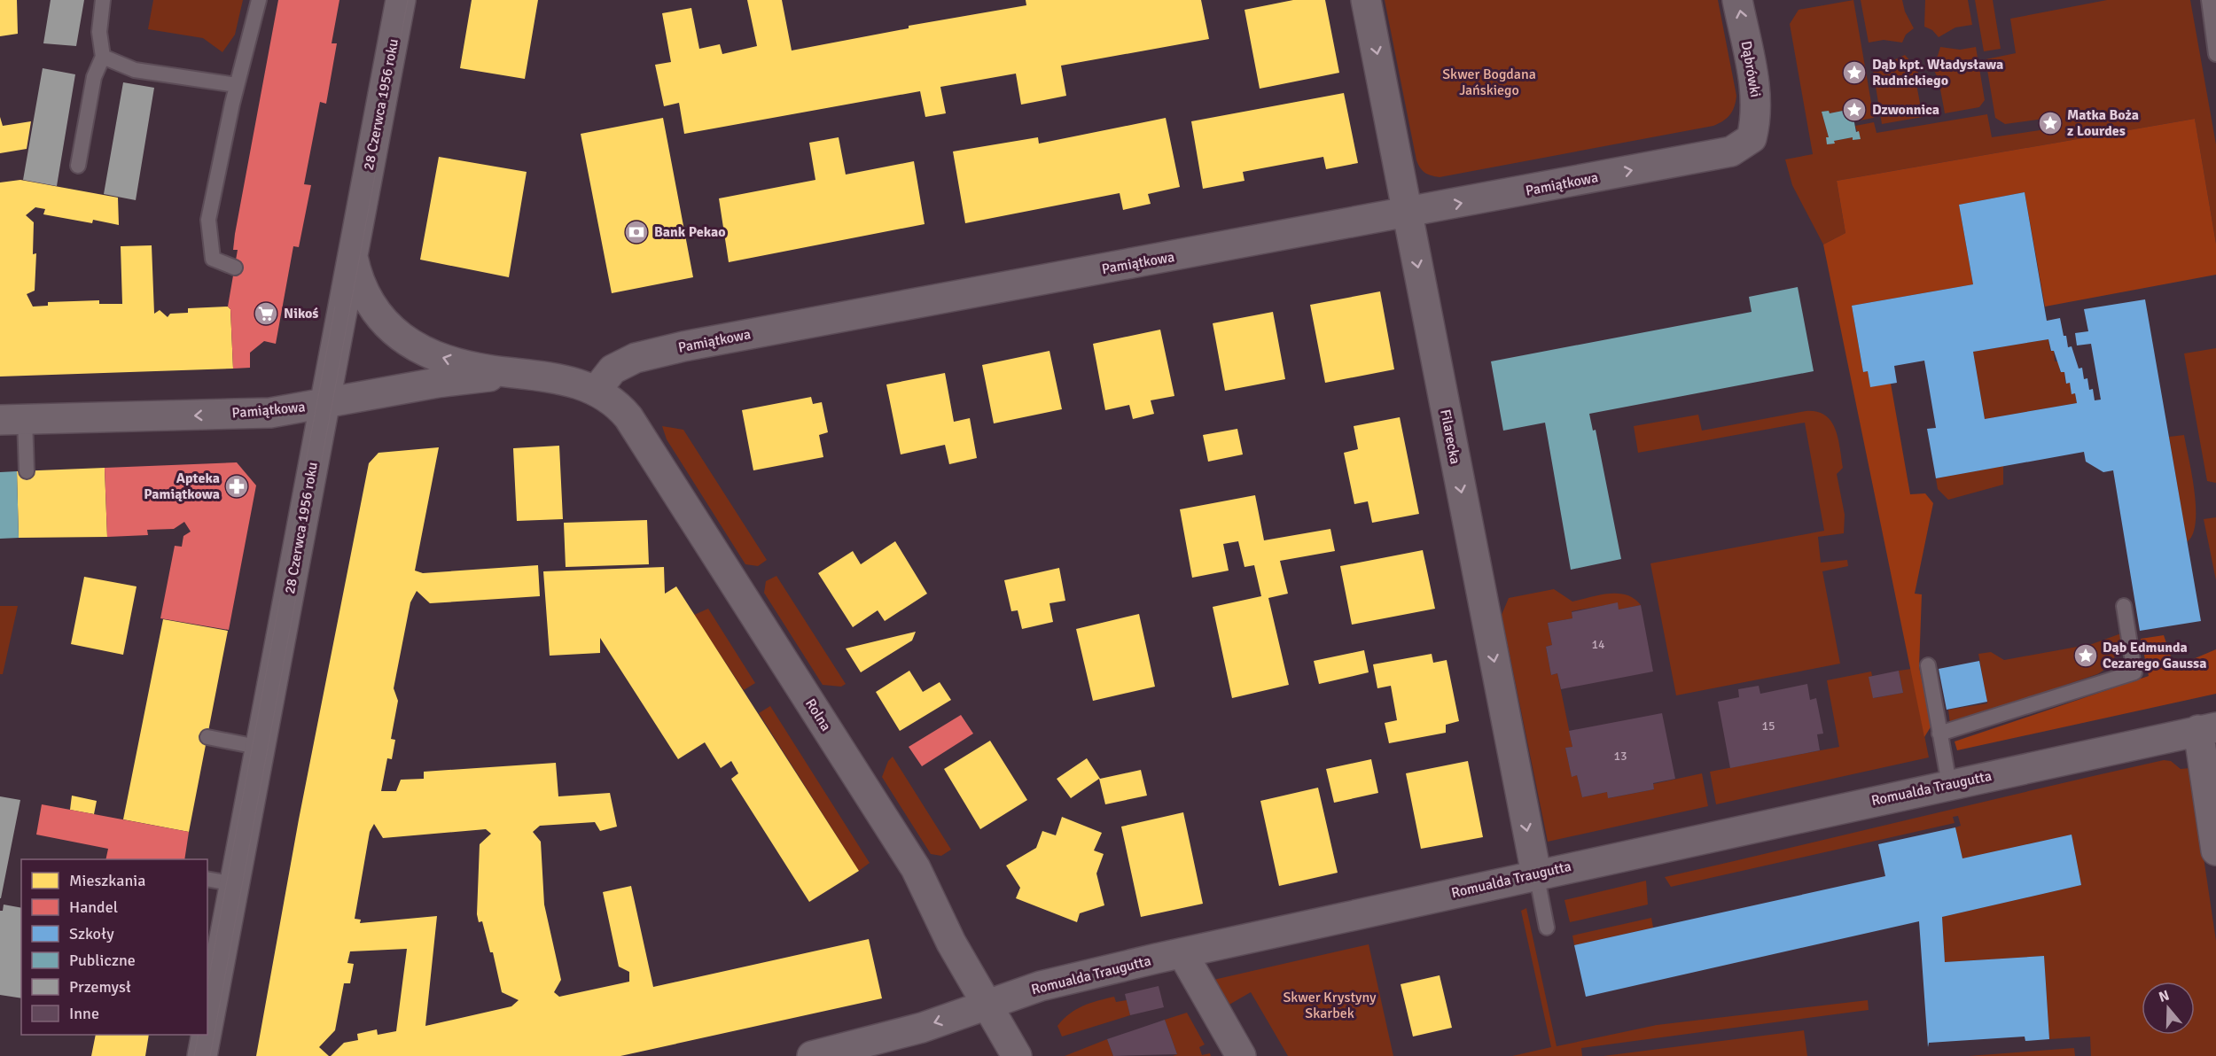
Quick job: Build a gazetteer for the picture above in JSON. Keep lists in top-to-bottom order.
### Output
{
  "streets": {
    "street": [
      "Dąbrówki",
      "28 Czerwca 1956 roku",
      "Pamiątkowa",
      "Filarecka",
      "Rolna",
      "Romualda Traugutta"
    ]
  },
  "crossings": [
    ["Dąbrówki", "Pamiątkowa"],
    ["28 Czerwca 1956 roku", "Pamiątkowa"],
    ["Pamiątkowa", "Filarecka"],
    ["Pamiątkowa", "Rolna"],
    ["Filarecka", "Romualda Traugutta"],
    ["Rolna", "Romualda Traugutta"]
  ],
  "one_way": ["Dąbrówki", "Filarecka"],
  "parks": ["Skwer Bogdana Jańskiego", "Skwer Krystyny Skarbek"],
  "places": {
    "place": [
      "Dąb kpt. Władysława Rudnickiego",
      "Dzwonnica",
      "Matka Boża z Lourdes",
      "Dąb Edmunda Cezarego Gaussa"
    ],
    "bank": ["Bank Pekao"],
    "supermarket": ["Nikoś"],
    "pharmacy": ["Apteka Pamiątkowa"]
  },
  "house_numbers": ["14", "15", "13"],
  "legend": [
    "Mieszkania",
    "Handel",
    "Szkoły",
    "Publiczne",
    "Przemysł",
    "Inne"
  ],
  "north": "top"
}
